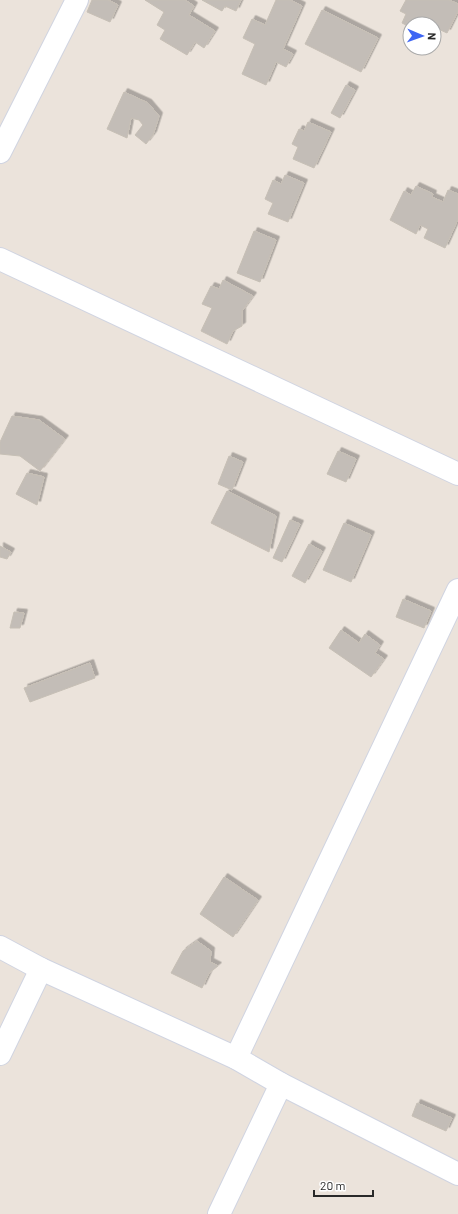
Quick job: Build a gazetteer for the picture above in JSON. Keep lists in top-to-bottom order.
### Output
{
  "scale_bar": "20 m",
  "north": "right"
}
